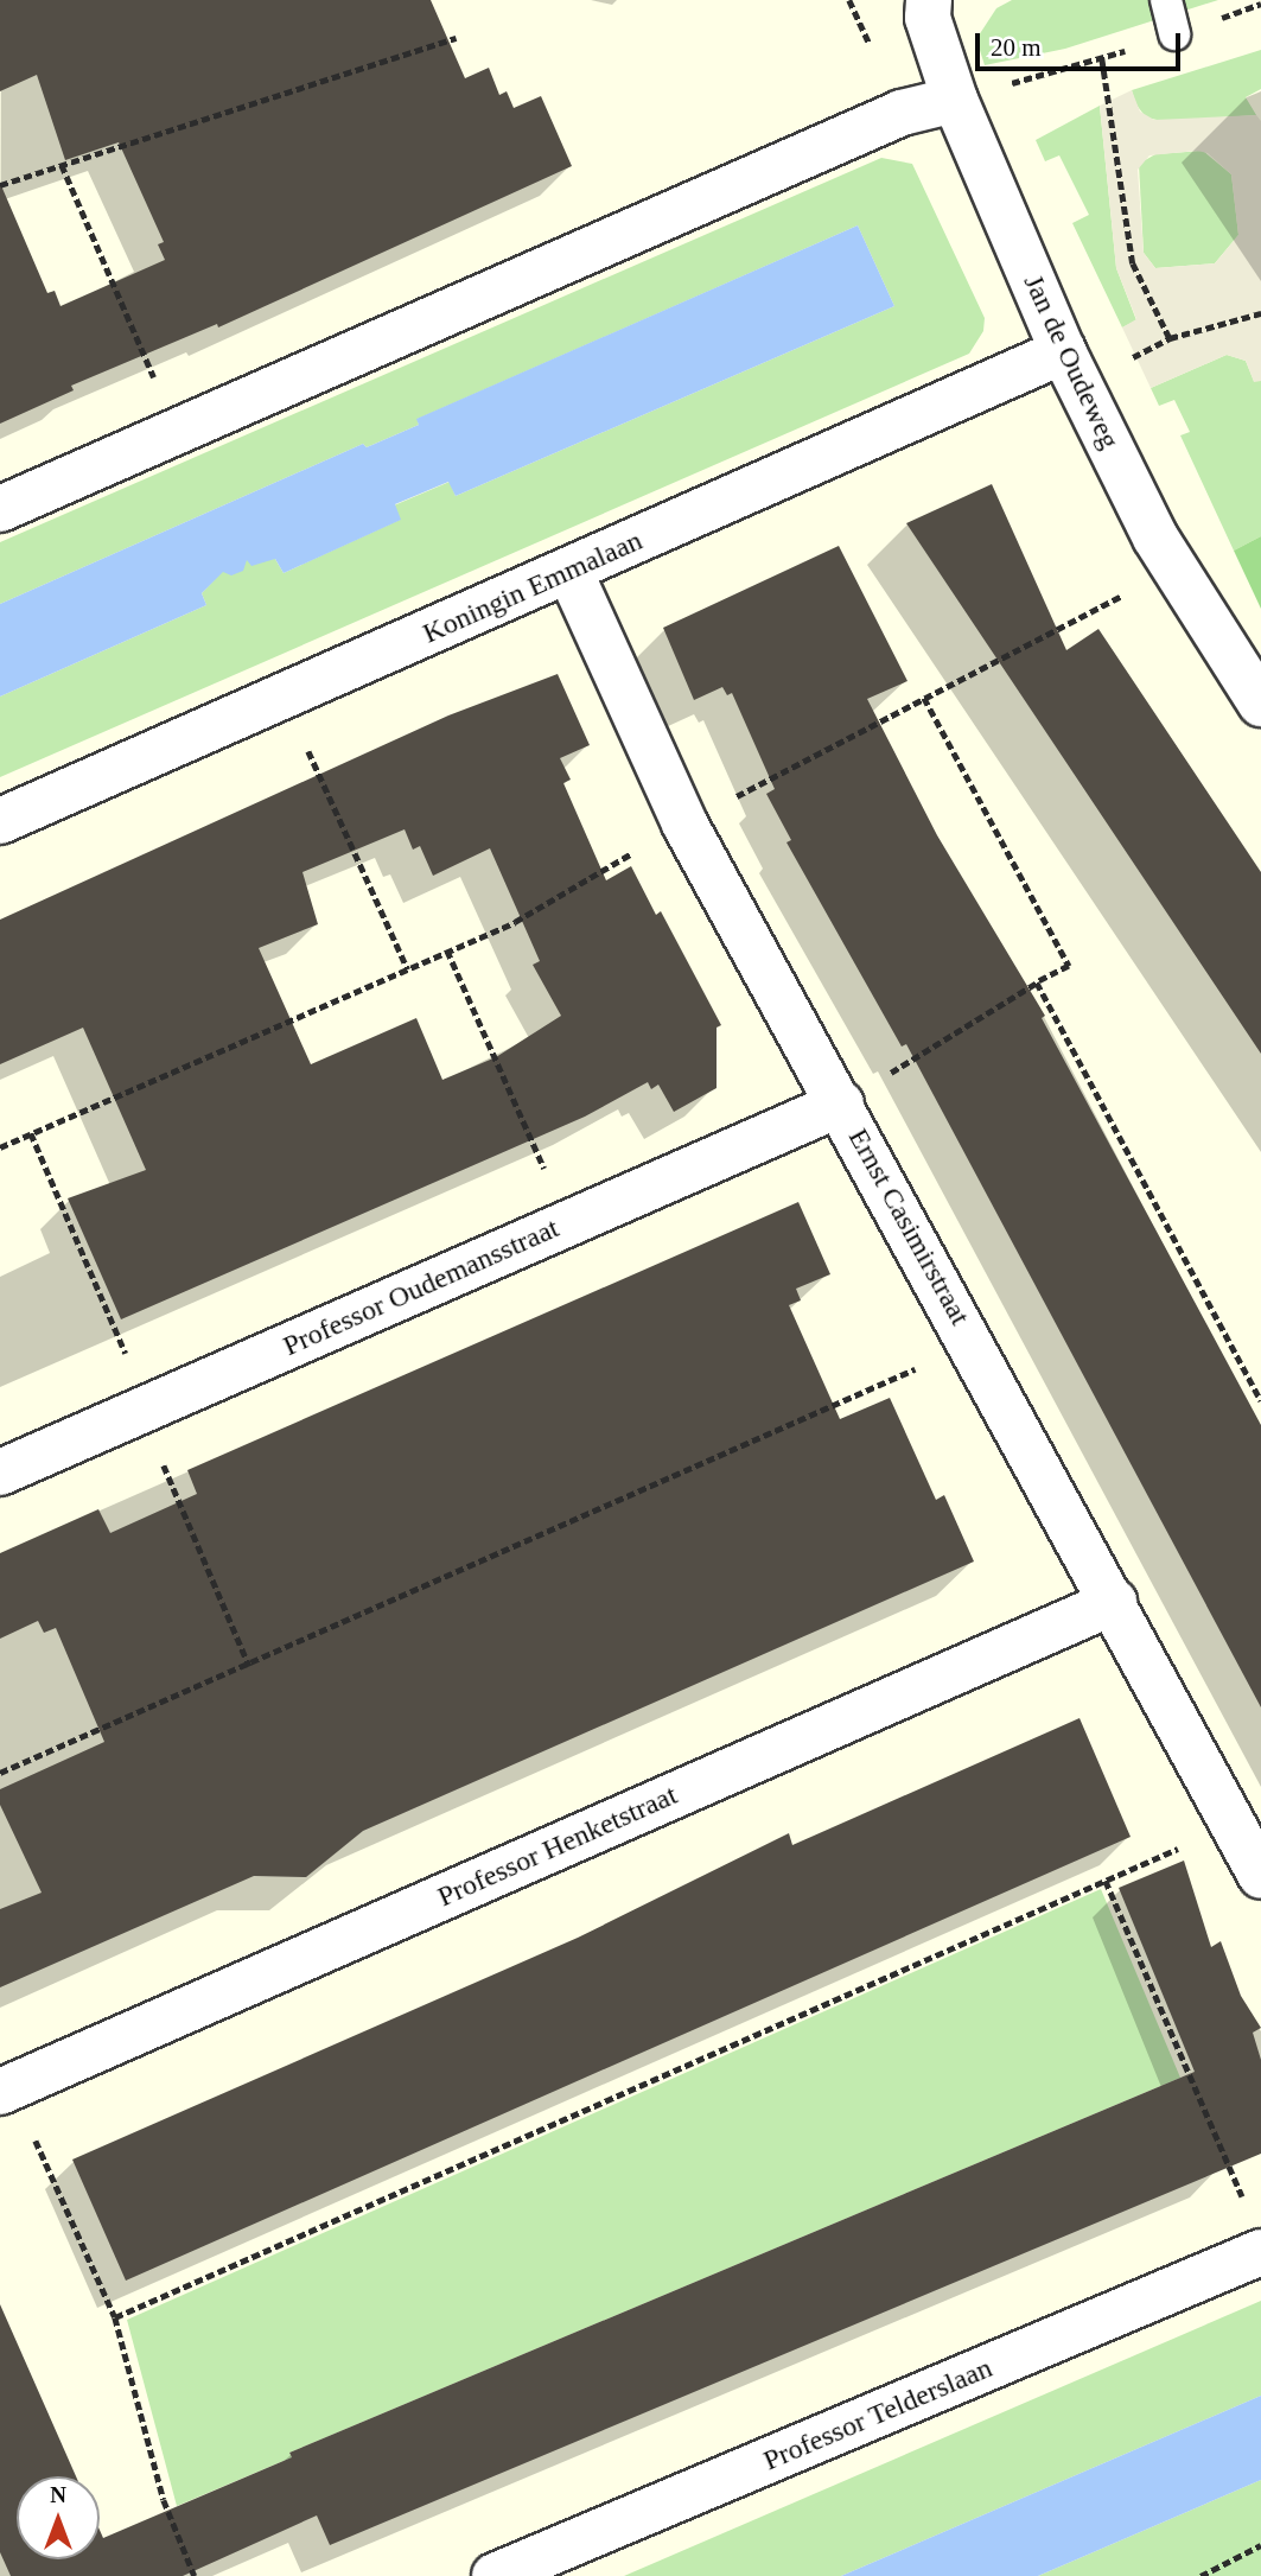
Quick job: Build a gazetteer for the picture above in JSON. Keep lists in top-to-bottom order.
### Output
{
  "streets": {
    "street": [
      "Jan de Oudeweg",
      "Koningin Emmalaan",
      "Ernst Casimirstraat",
      "Professor Oudemansstraat",
      "Professor Henketstraat",
      "Professor Telderslaan"
    ]
  },
  "crossings": [
    ["Jan de Oudeweg", "Koningin Emmalaan"],
    ["Koningin Emmalaan", "Ernst Casimirstraat"],
    ["Ernst Casimirstraat", "Professor Oudemansstraat"],
    ["Ernst Casimirstraat", "Professor Henketstraat"]
  ],
  "scale_bar": "20 m",
  "north": "top"
}
